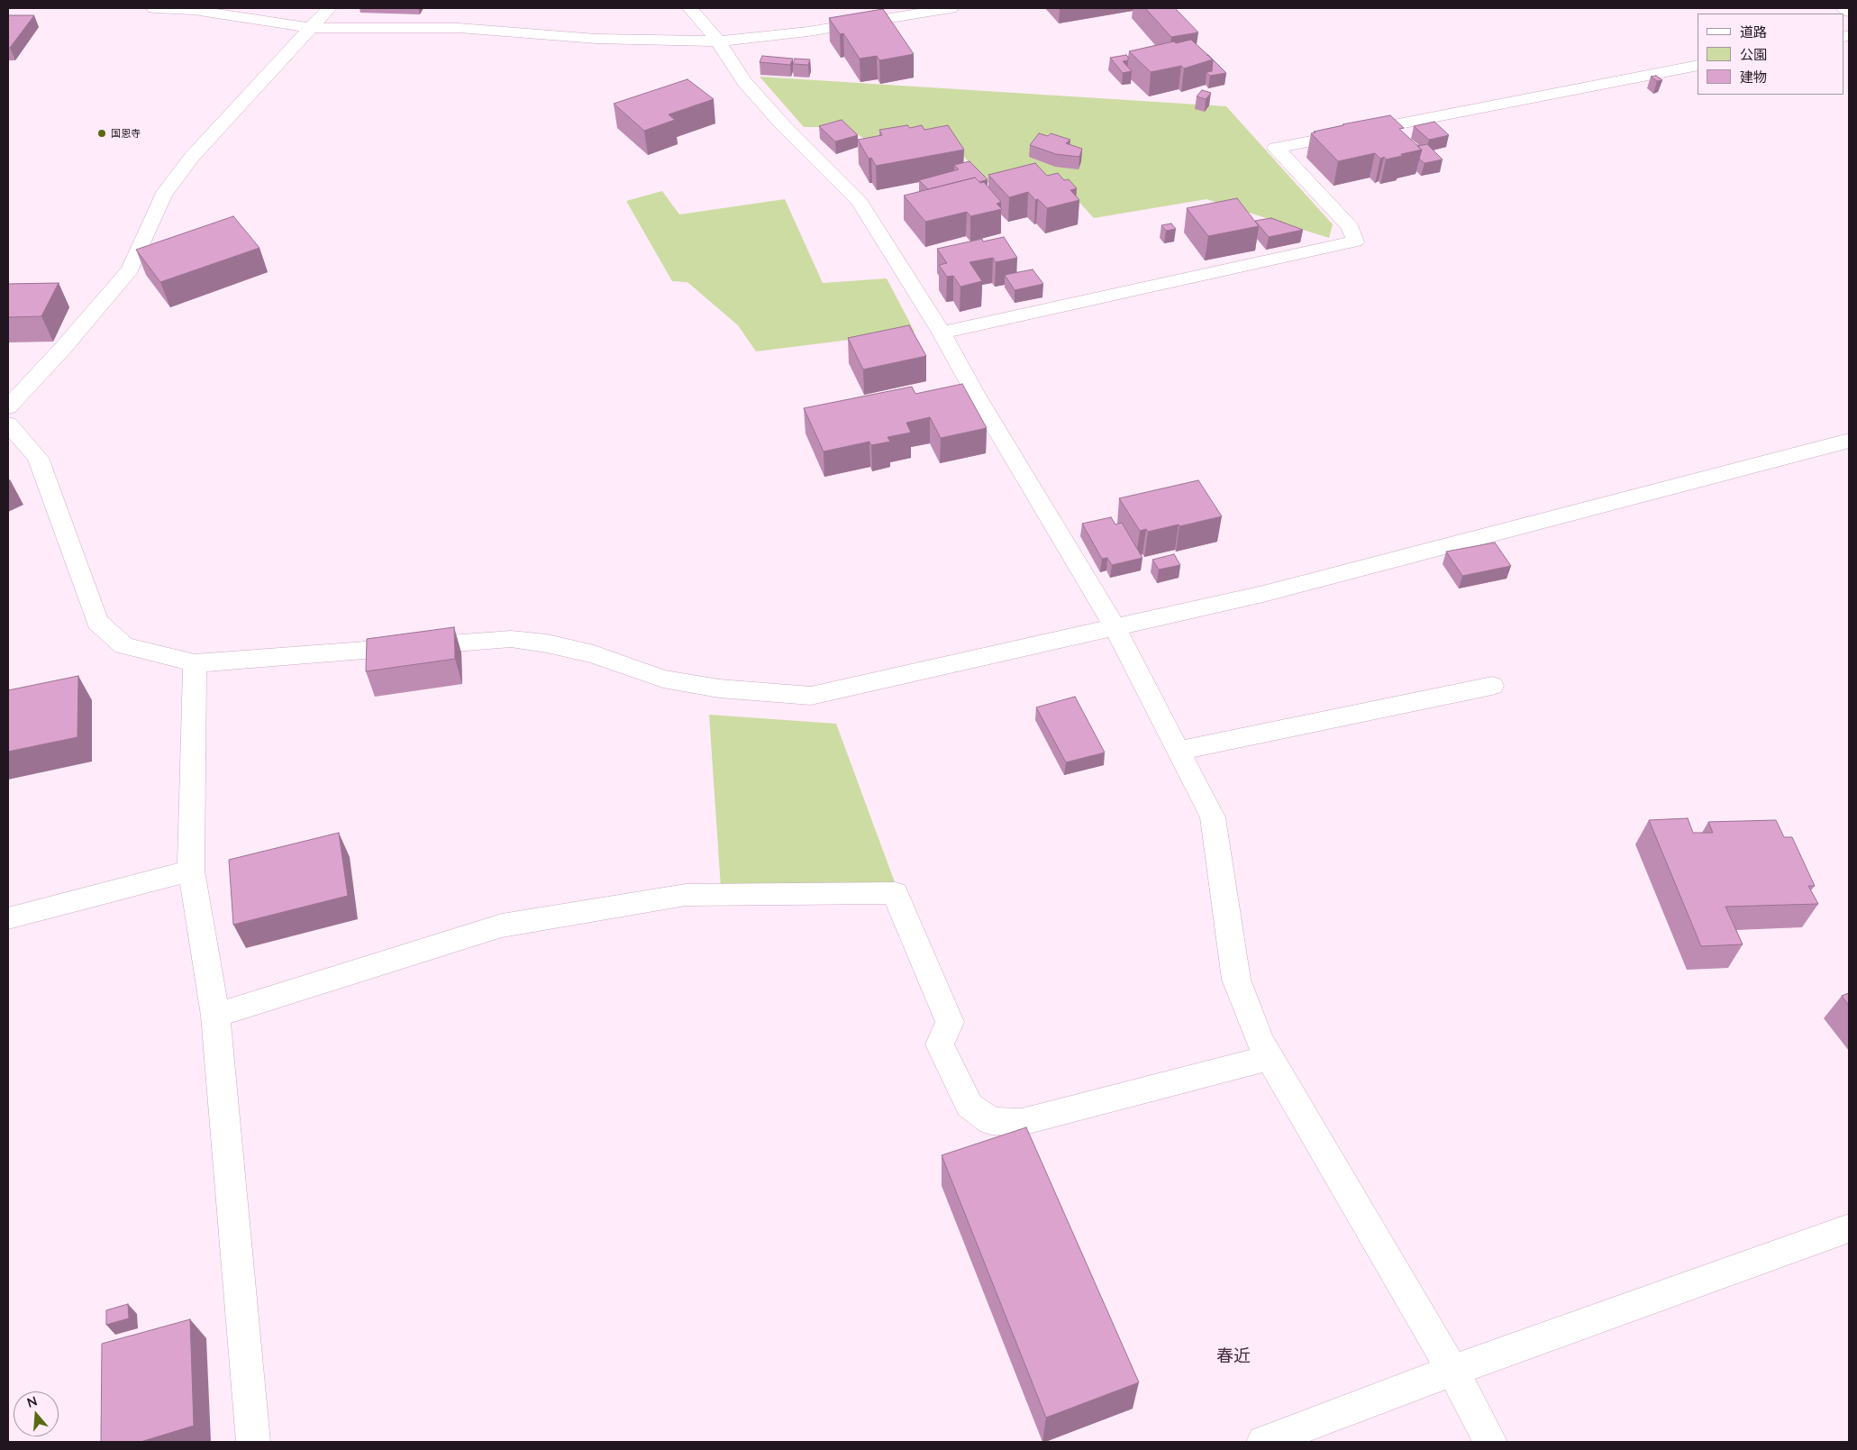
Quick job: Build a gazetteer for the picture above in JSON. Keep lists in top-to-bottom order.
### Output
{
  "districts": ["春近"],
  "places": ["国恩寺"],
  "legend": ["道路", "公園", "建物"],
  "north": "top"
}
